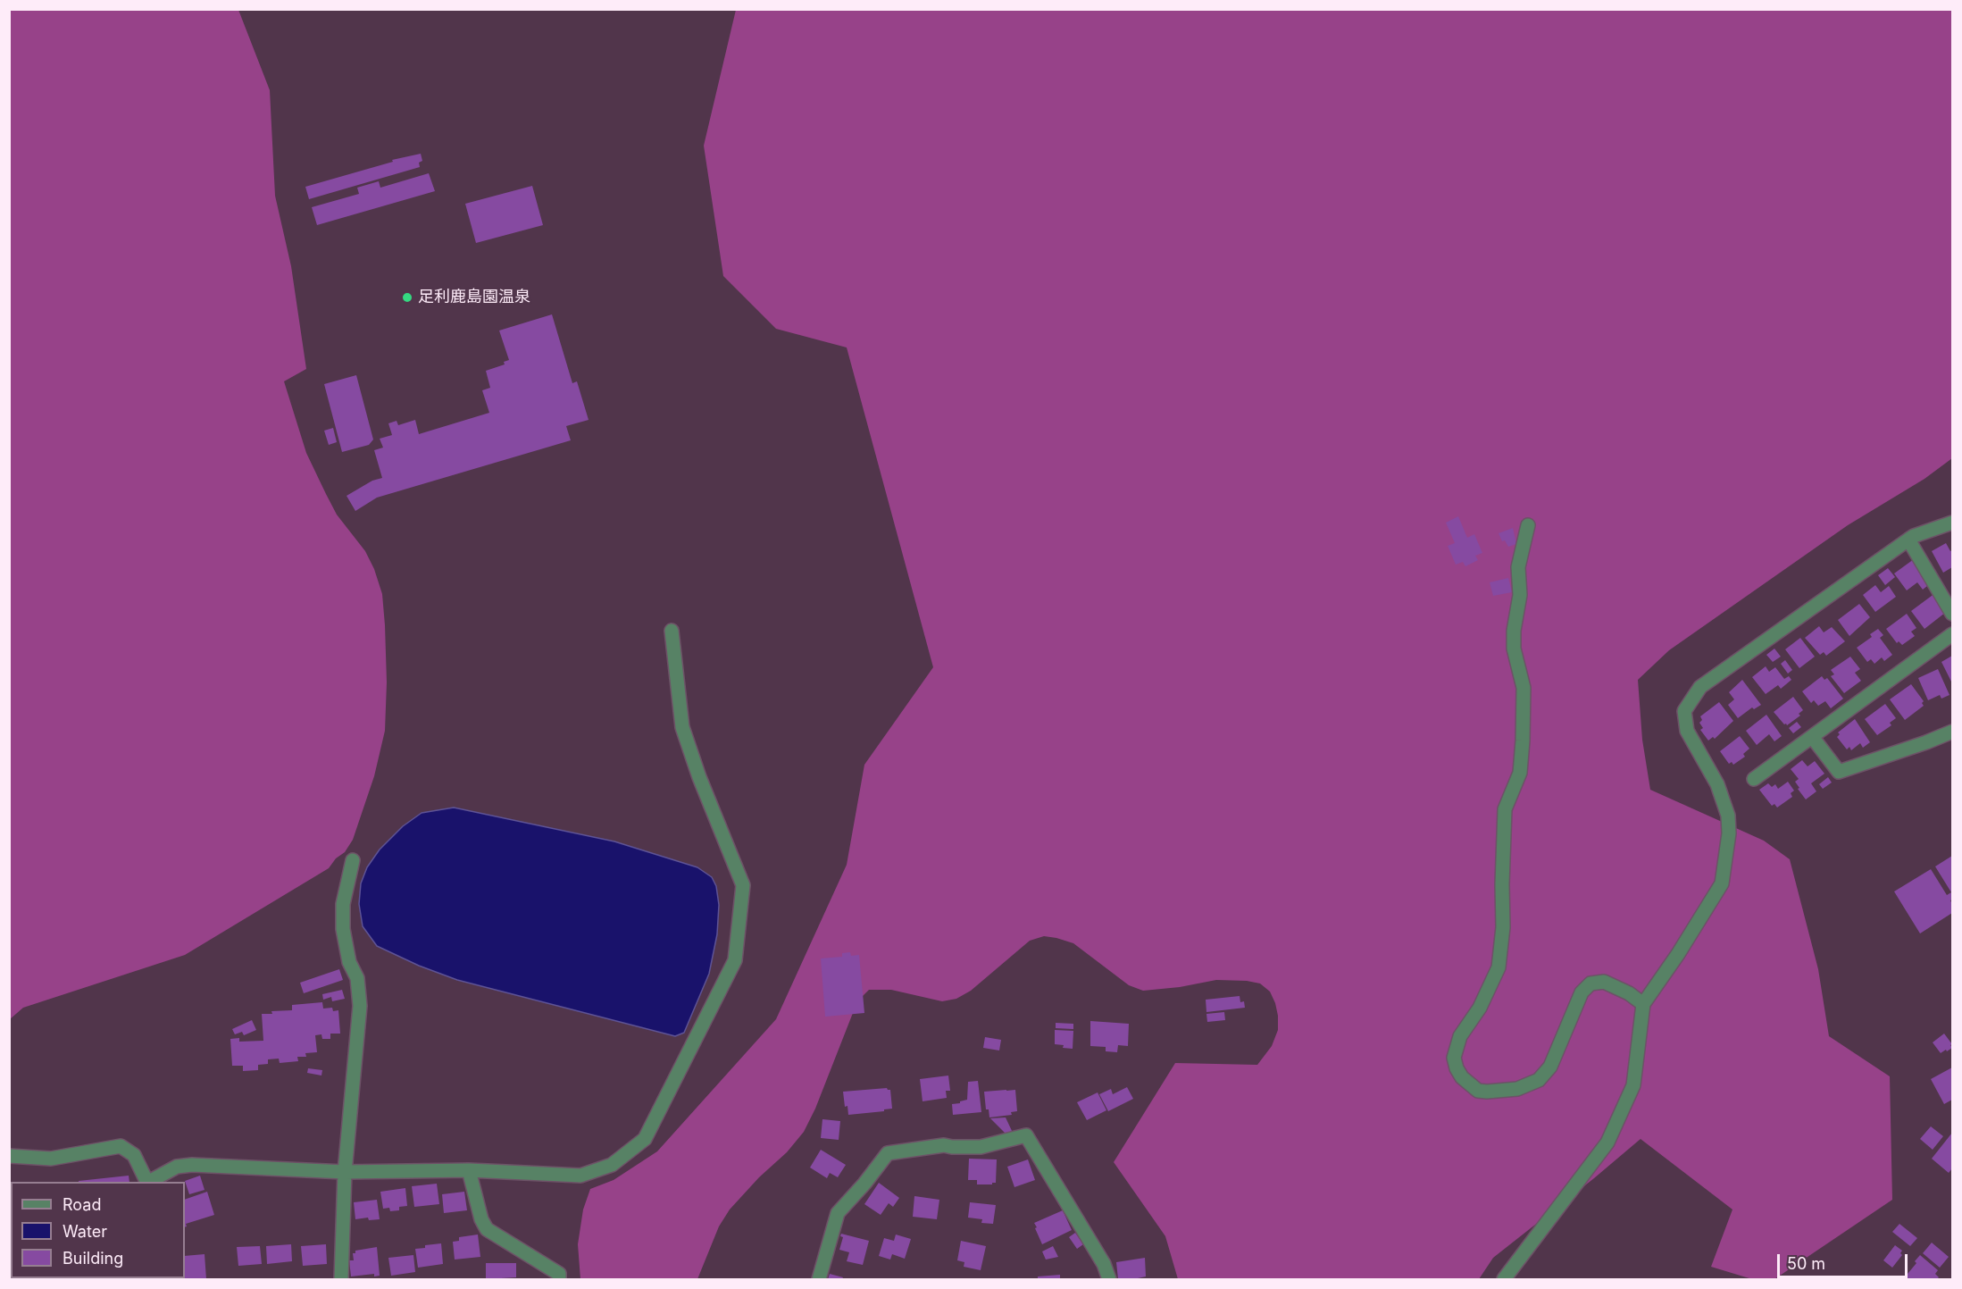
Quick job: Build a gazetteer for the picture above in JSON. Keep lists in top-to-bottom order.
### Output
{
  "places": ["足利鹿島園温泉"],
  "legend": ["Road", "Water", "Building"],
  "scale_bar": "50 m"
}
